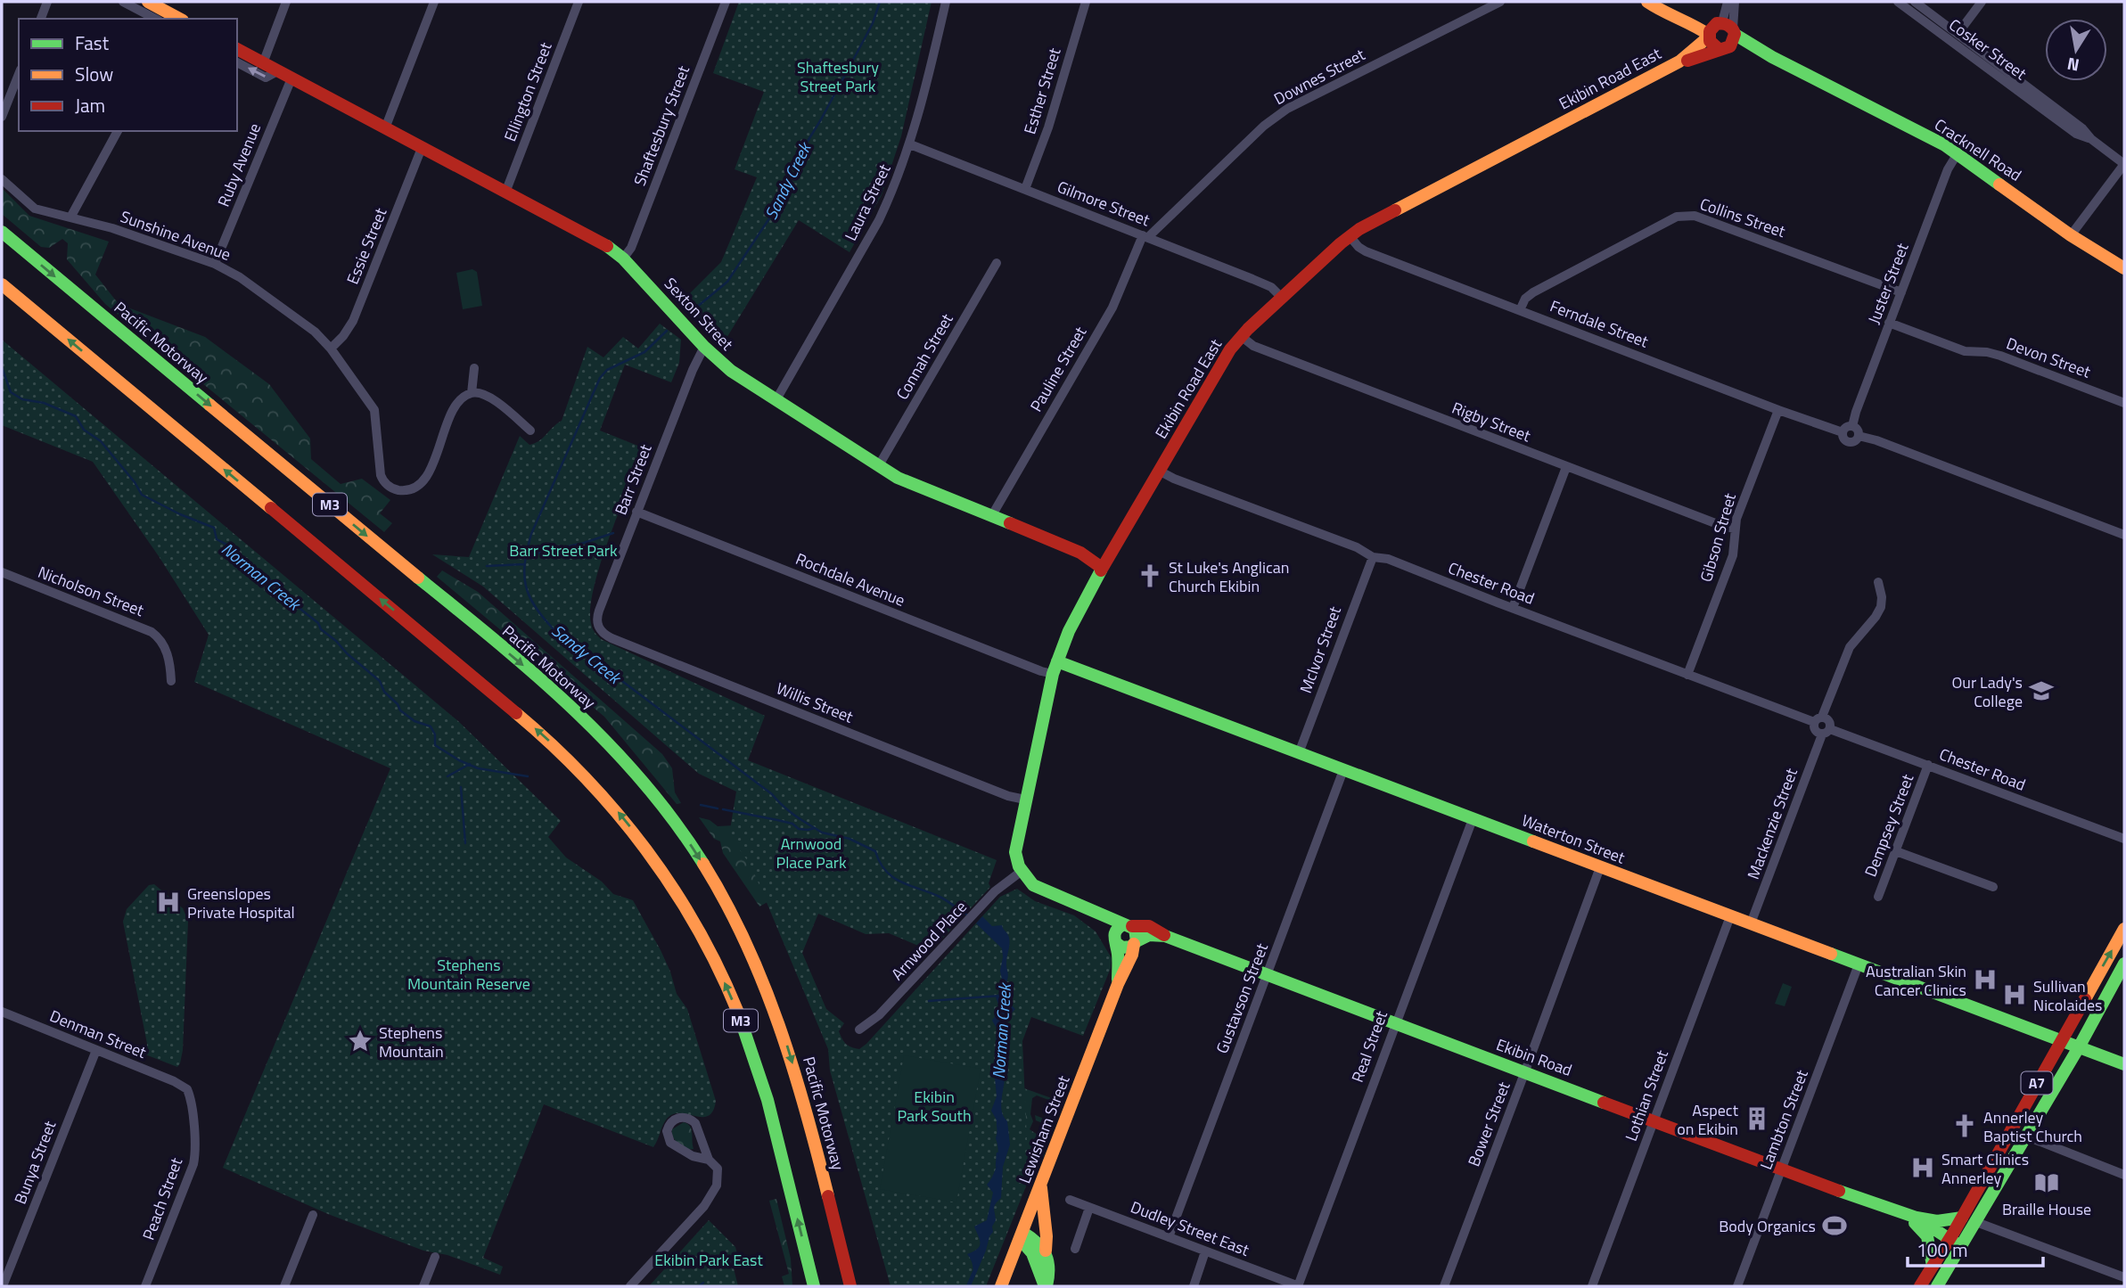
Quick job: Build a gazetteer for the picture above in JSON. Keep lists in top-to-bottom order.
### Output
{
  "streets": {
    "main road": [
      "Ekibin Road East",
      "Cracknell Road",
      "Sexton Street",
      "Pacific Motorway",
      "M3",
      "Waterton Street",
      "Ekibin Road",
      "A7",
      "Lewisham Street"
    ],
    "street": [
      "Cosker Street",
      "Downes Street",
      "Esther Street",
      "Ellington Street",
      "Shaftesbury Street",
      "Ruby Avenue",
      "Laura Street",
      "Gilmore Street",
      "Collins Street",
      "Sunshine Avenue",
      "Essie Street",
      "Juster Street",
      "Ferndale Street",
      "Connah Street",
      "Devon Street",
      "Pauline Street",
      "Rigby Street",
      "Barr Street",
      "Gibson Street",
      "Rochdale Avenue",
      "Chester Road",
      "Nicholson Street",
      "McIvor Street",
      "Willis Street",
      "Mackenzie Street",
      "Dempsey Street",
      "Arnwood Place",
      "Gustavson Street",
      "Denman Street",
      "Real Street",
      "Lothian Street",
      "Lambton Street",
      "Bower Street",
      "Bunya Street",
      "Peach Street",
      "Dudley Street East"
    ]
  },
  "crossings": [
    ["Downes Street", "Gilmore Street"],
    ["Downes Street", "Pauline Street"],
    ["Ekibin Road East", "Cracknell Road"],
    ["Ekibin Road East", "Gilmore Street"],
    ["Ekibin Road East", "Sexton Street"],
    ["Ekibin Road East", "Ferndale Street"],
    ["Ekibin Road East", "Rigby Street"],
    ["Ekibin Road East", "Rochdale Avenue"],
    ["Ekibin Road East", "Chester Road"],
    ["Ekibin Road East", "Willis Street"],
    ["Ekibin Road East", "Waterton Street"],
    ["Ekibin Road East", "Arnwood Place"],
    ["Esther Street", "Gilmore Street"],
    ["Ellington Street", "Sexton Street"],
    ["Shaftesbury Street", "Sexton Street"],
    ["Cracknell Road", "Juster Street"],
    ["Ruby Avenue", "Sunshine Avenue"],
    ["Ruby Avenue", "Sexton Street"],
    ["Laura Street", "Gilmore Street"],
    ["Laura Street", "Sexton Street"],
    ["Gilmore Street", "Pauline Street"],
    ["Collins Street", "Juster Street"],
    ["Collins Street", "Ferndale Street"],
    ["Sunshine Avenue", "Essie Street"],
    ["Essie Street", "Sexton Street"],
    ["Juster Street", "Ferndale Street"],
    ["Juster Street", "Devon Street"],
    ["Sexton Street", "Connah Street"],
    ["Sexton Street", "Pauline Street"],
    ["Sexton Street", "Barr Street"],
    ["Ferndale Street", "Gibson Street"],
    ["Rigby Street", "Gibson Street"],
    ["Barr Street", "Rochdale Avenue"],
    ["Barr Street", "Willis Street"],
    ["Gibson Street", "Chester Road"],
    ["Rochdale Avenue", "Waterton Street"],
    ["Chester Road", "McIvor Street"],
    ["Chester Road", "Mackenzie Street"],
    ["Chester Road", "Dempsey Street"],
    ["McIvor Street", "Waterton Street"],
    ["Mackenzie Street", "Waterton Street"],
    ["Waterton Street", "Gustavson Street"],
    ["Waterton Street", "Real Street"],
    ["Waterton Street", "A7"],
    ["Waterton Street", "Lothian Street"],
    ["Waterton Street", "Lambton Street"],
    ["Waterton Street", "Bower Street"],
    ["Gustavson Street", "Ekibin Road"],
    ["Gustavson Street", "Dudley Street East"],
    ["Denman Street", "Bunya Street"],
    ["Denman Street", "Peach Street"],
    ["Real Street", "Ekibin Road"],
    ["Real Street", "Dudley Street East"],
    ["Ekibin Road", "A7"],
    ["Ekibin Road", "Lothian Street"],
    ["Ekibin Road", "Lambton Street"],
    ["Ekibin Road", "Bower Street"],
    ["Ekibin Road", "Lewisham Street"]
  ],
  "water": ["Sandy Creek", "Norman Creek"],
  "parks": [
    "Shaftesbury Street Park",
    "Barr Street Park",
    "Arnwood Place Park",
    "Stephens Mountain Reserve",
    "Ekibin Park South",
    "Ekibin Park East"
  ],
  "places": {
    "church": ["St Luke's Anglican Church Ekibin", "Annerley Baptist Church"],
    "school or university": ["Our Lady's College"],
    "hospital": [
      "Greenslopes Private Hospital",
      "Australian Skin Cancer Clinics",
      "Sullivan Nicolaides",
      "Smart Clinics Annerley"
    ],
    "place": ["Stephens Mountain"],
    "building": ["Aspect on Ekibin"],
    "library": ["Braille House"],
    "sports": ["Body Organics"]
  },
  "legend": ["Fast", "Slow", "Jam"],
  "scale_bar": "100 m",
  "north": "bottom"
}
